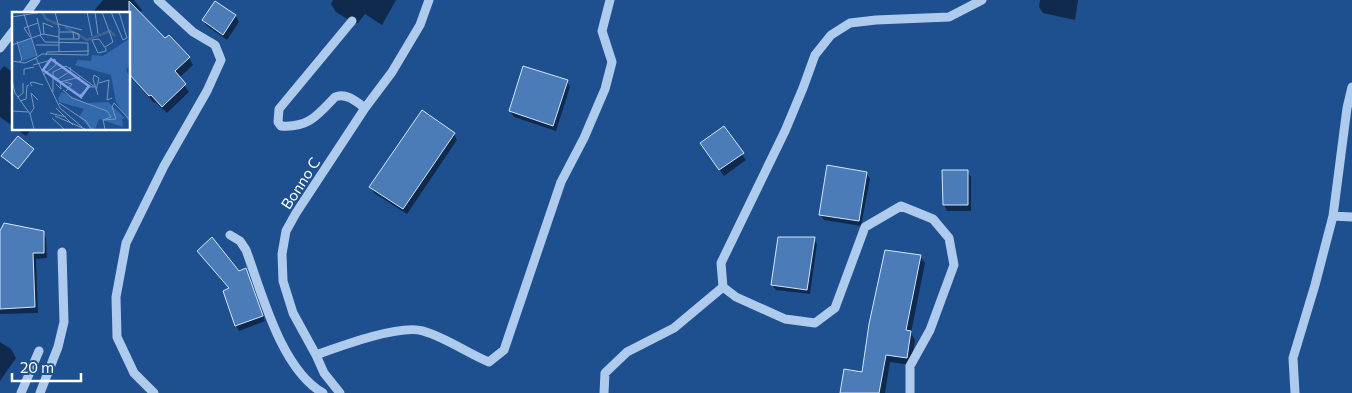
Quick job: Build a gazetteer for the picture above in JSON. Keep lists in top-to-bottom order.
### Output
{
  "streets": {
    "street": ["Bonno C"]
  },
  "scale_bar": "20 m"
}
